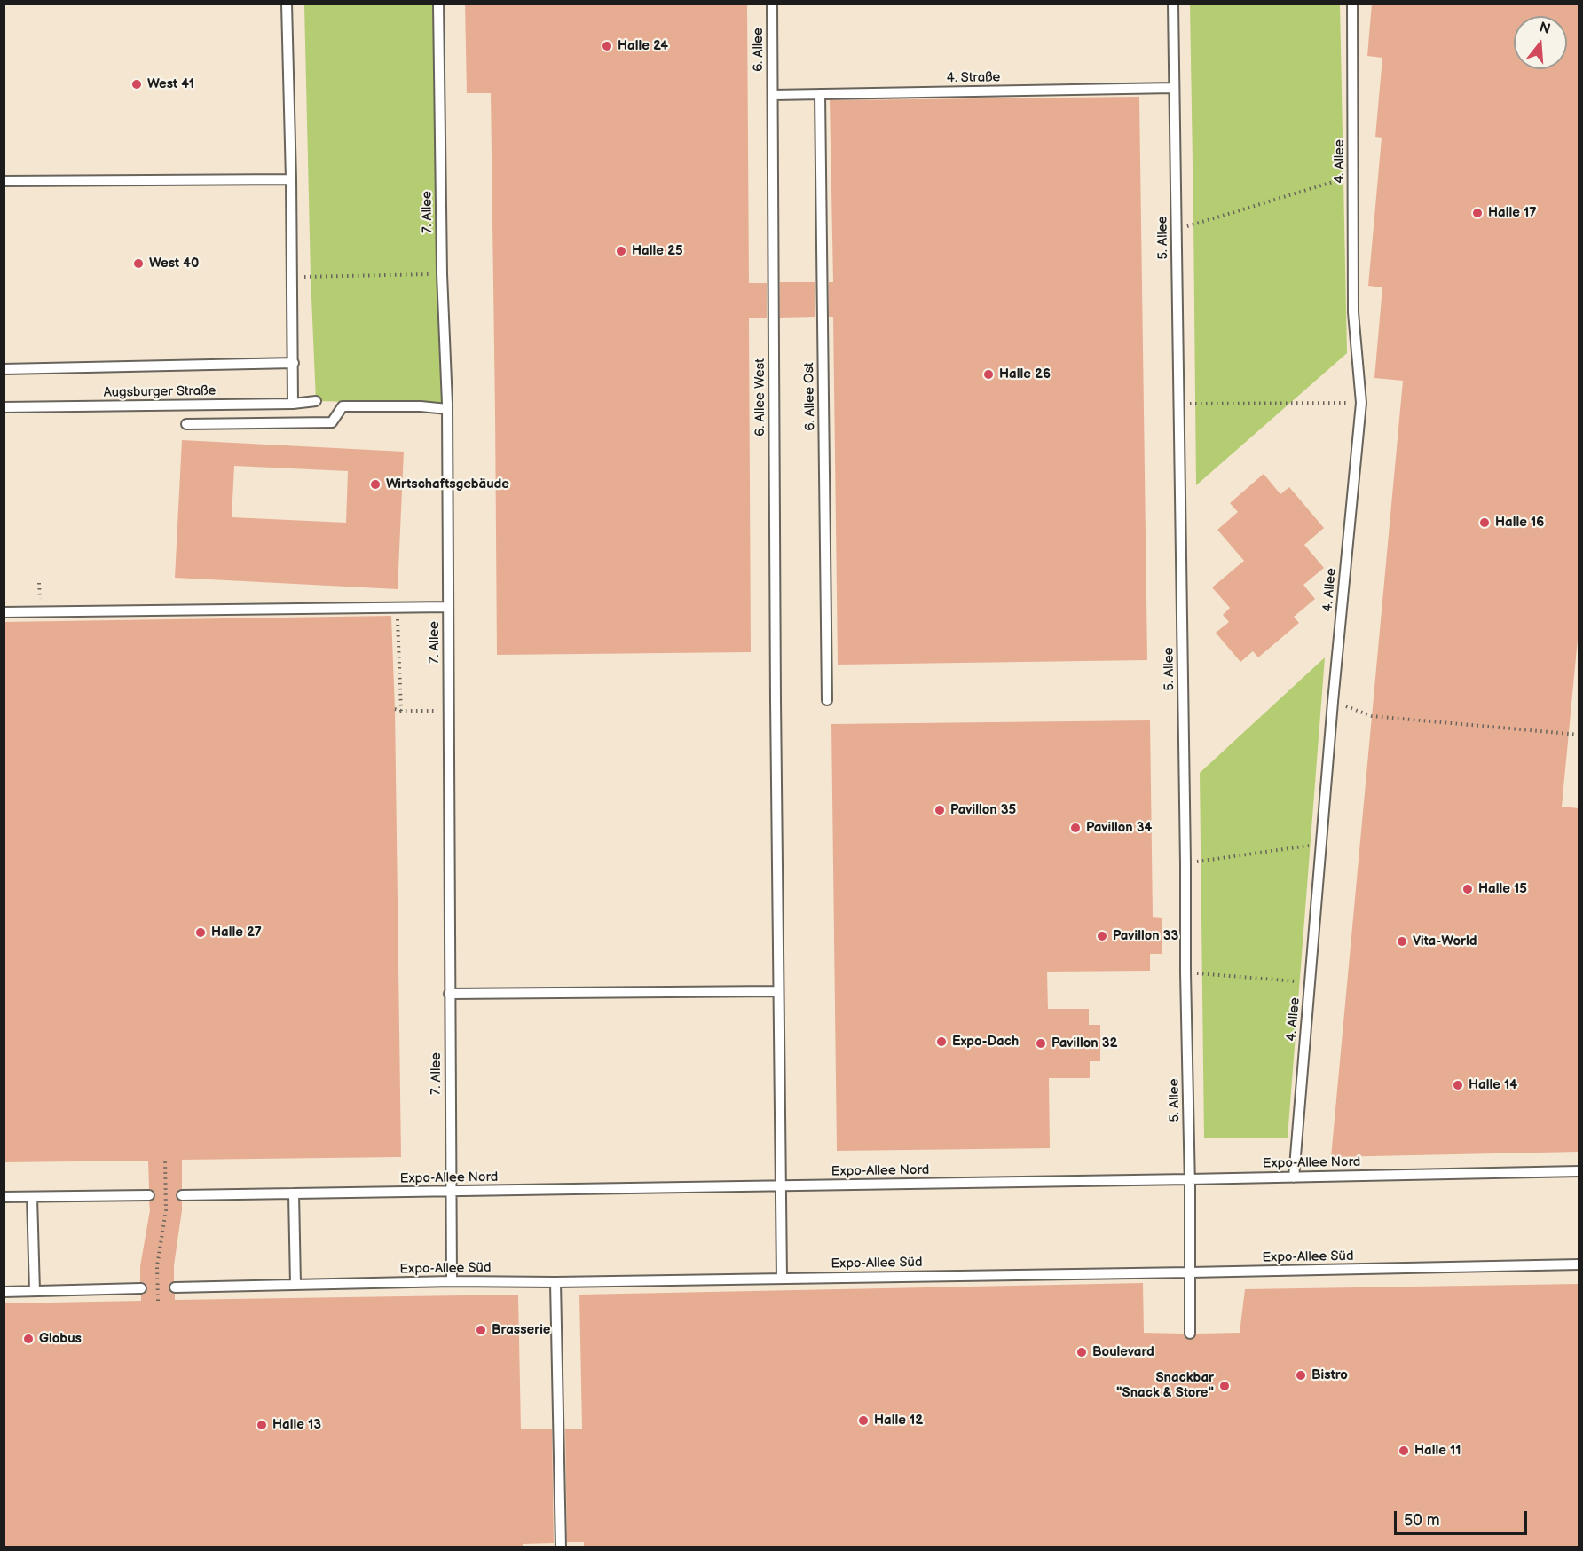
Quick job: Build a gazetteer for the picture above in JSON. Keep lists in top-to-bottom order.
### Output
{
  "streets": {
    "lane": [
      "6. Allee",
      "4. Straße",
      "4. Allee",
      "7. Allee",
      "5. Allee",
      "Augsburger Straße",
      "6. Allee Ost",
      "6. Allee West",
      "Expo-Allee Nord",
      "Expo-Allee Süd"
    ]
  },
  "crossings": [
    ["6. Allee", "4. Straße"],
    ["6. Allee", "6. Allee West"],
    ["4. Straße", "5. Allee"],
    ["4. Straße", "6. Allee Ost"],
    ["4. Straße", "6. Allee West"],
    ["4. Allee", "Expo-Allee Nord"],
    ["7. Allee", "Expo-Allee Nord"],
    ["7. Allee", "Expo-Allee Süd"],
    ["5. Allee", "Expo-Allee Nord"],
    ["5. Allee", "Expo-Allee Süd"],
    ["6. Allee West", "Expo-Allee Nord"],
    ["6. Allee West", "Expo-Allee Süd"]
  ],
  "places": [
    "Halle 24",
    "West 41",
    "Halle 17",
    "Halle 25",
    "West 40",
    "Halle 26",
    "Wirtschaftsgebäude",
    "Halle 16",
    "Pavillon 35",
    "Pavillon 34",
    "Halle 15",
    "Halle 27",
    "Pavillon 33",
    "Vita-World",
    "Expo-Dach",
    "Pavillon 32",
    "Halle 14",
    "Brasserie",
    "Globus",
    "Boulevard",
    "Bistro",
    "Snackbar \"Snack & Store\"",
    "Halle 12",
    "Halle 13",
    "Halle 11"
  ],
  "scale_bar": "50 m",
  "north": "top"
}
